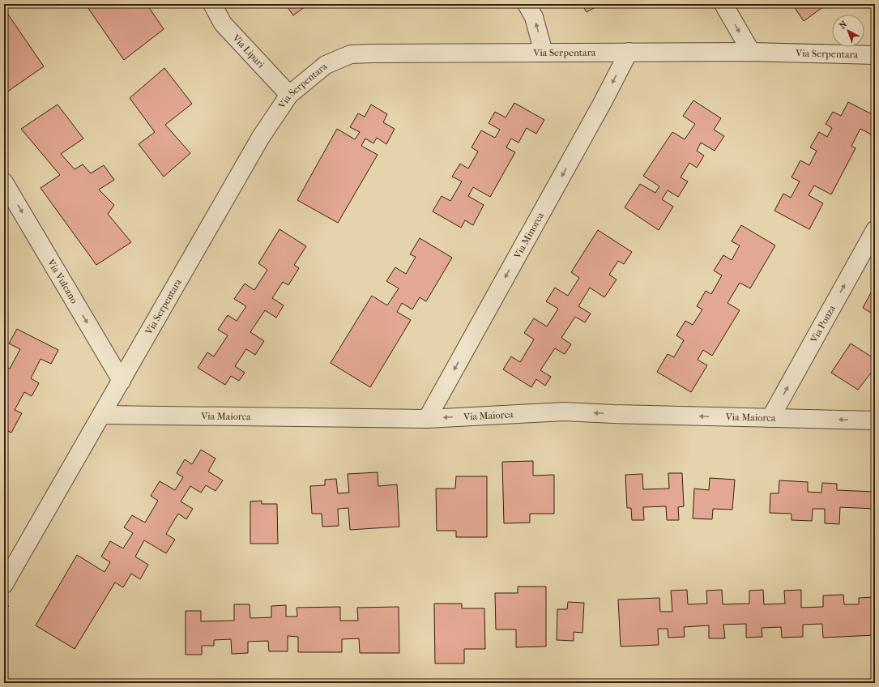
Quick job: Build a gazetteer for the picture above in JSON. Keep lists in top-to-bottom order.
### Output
{
  "streets": {
    "street": [
      "Via Lipari",
      "Via Serpentara",
      "Via Minorca",
      "Via Vulcano",
      "Via Ponza",
      "Via Maiorca"
    ]
  },
  "crossings": [
    ["Via Lipari", "Via Serpentara"],
    ["Via Serpentara", "Via Minorca"],
    ["Via Serpentara", "Via Vulcano"],
    ["Via Serpentara", "Via Maiorca"],
    ["Via Minorca", "Via Maiorca"],
    ["Via Ponza", "Via Maiorca"]
  ],
  "one_way": [
    "Via Minorca",
    "Via Vulcano",
    "Via Ponza",
    "Via Maiorca"
  ],
  "north": "top left"
}
